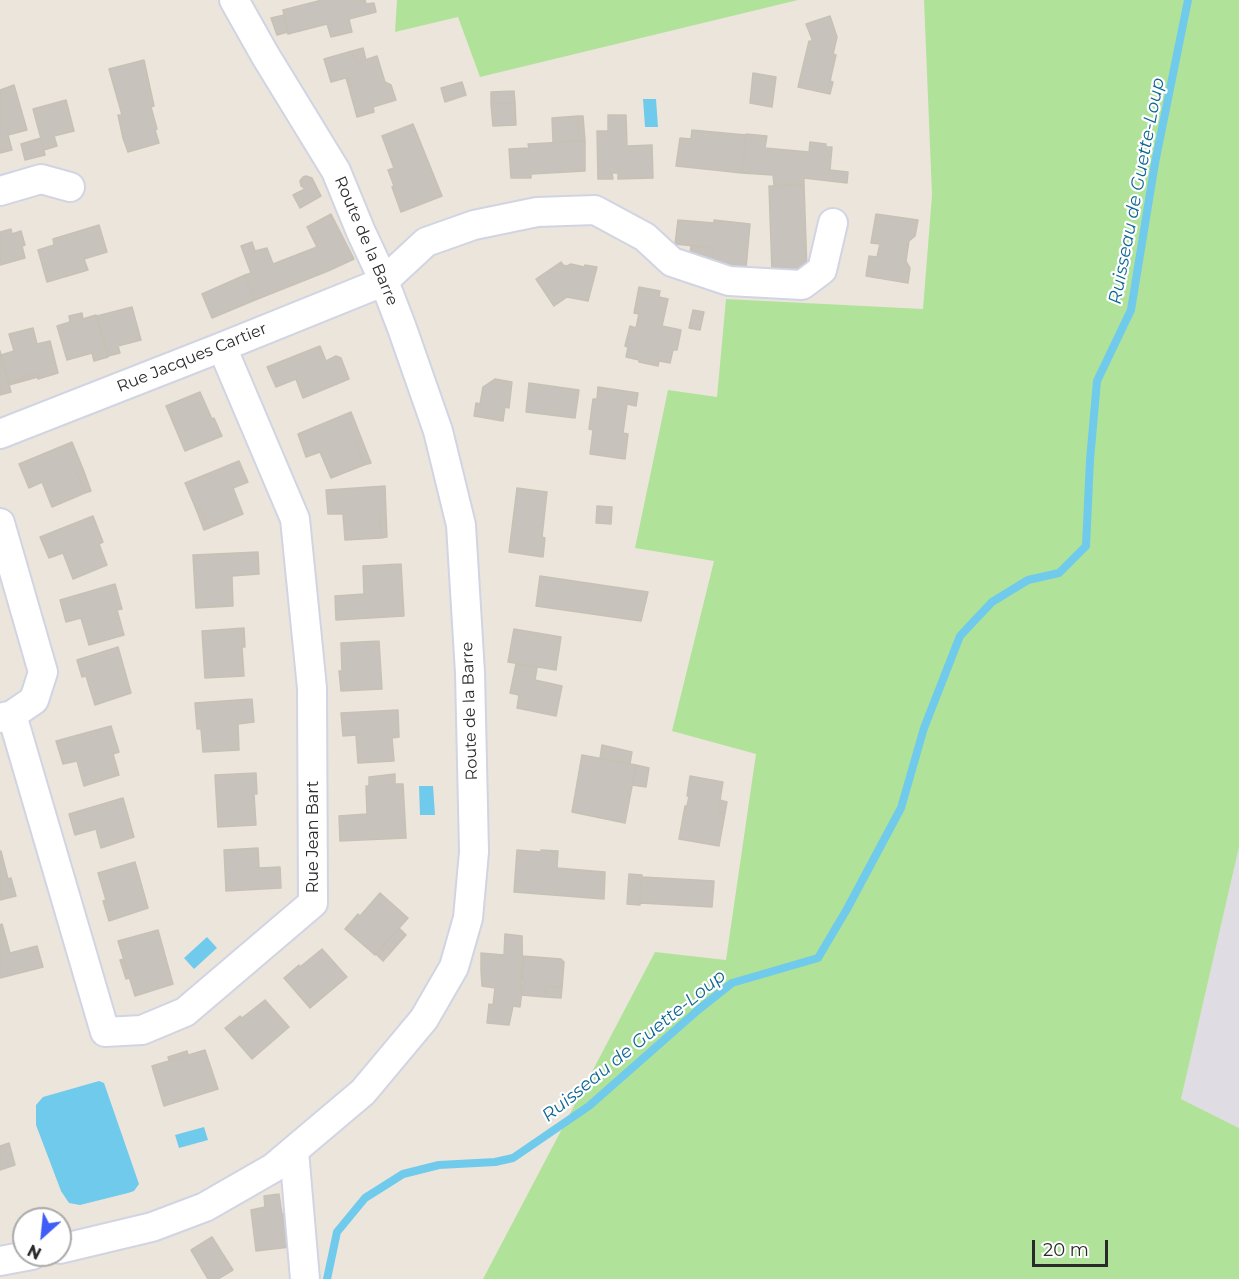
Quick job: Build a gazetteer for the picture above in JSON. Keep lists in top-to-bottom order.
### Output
{
  "streets": {
    "street": ["Route de la Barre", "Rue Jacques Cartier", "Rue Jean Bart"]
  },
  "crossings": [
    ["Route de la Barre", "Rue Jacques Cartier"],
    ["Rue Jacques Cartier", "Rue Jean Bart"]
  ],
  "water": ["Ruisseau de Guette-Loup"],
  "scale_bar": "20 m",
  "north": "bottom left"
}
